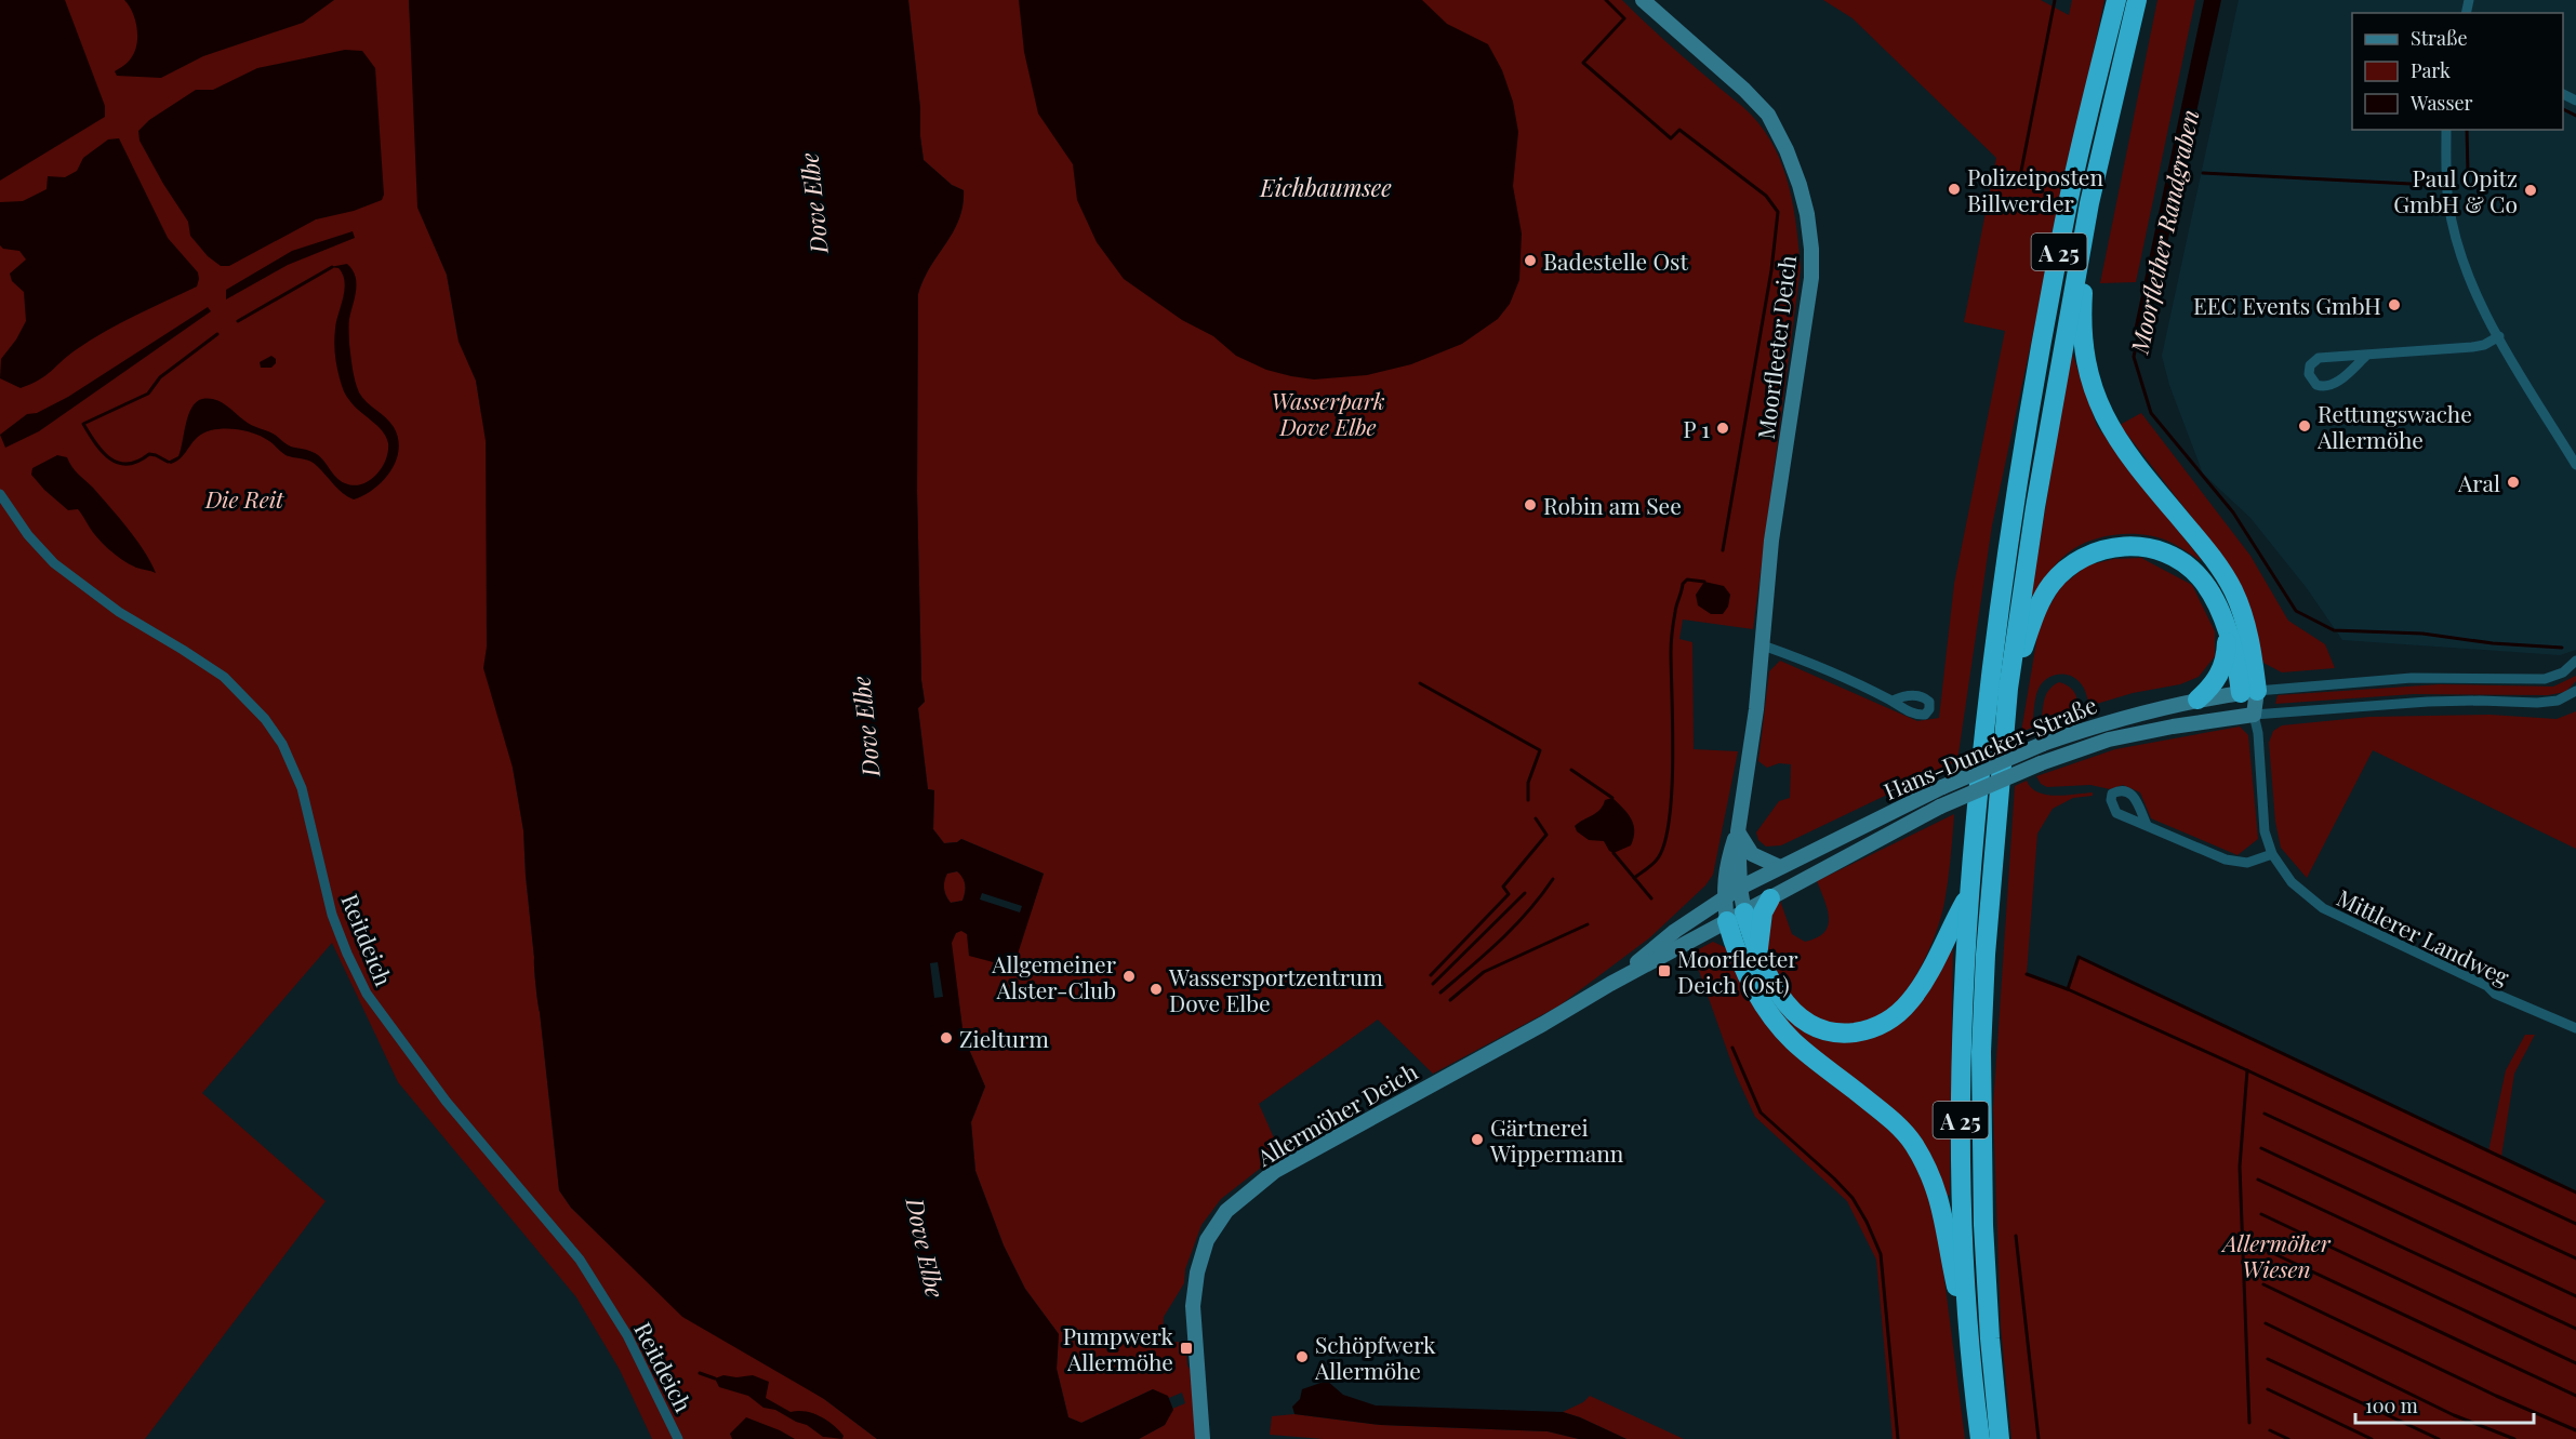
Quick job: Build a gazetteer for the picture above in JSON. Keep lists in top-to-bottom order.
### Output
{
  "streets": {
    "highway": ["A 25"],
    "street": [
      "Moorfleeter Deich",
      "Hans-Duncker-Straße",
      "Mittlerer Landweg",
      "Reitdeich",
      "Allermöher Deich"
    ]
  },
  "crossings": [
    ["Moorfleeter Deich", "Hans-Duncker-Straße"],
    ["Moorfleeter Deich", "Allermöher Deich"],
    ["Hans-Duncker-Straße", "Mittlerer Landweg"],
    ["Hans-Duncker-Straße", "Allermöher Deich"]
  ],
  "water": ["Eichbaumsee", "Dove Elbe", "Moorflether Randgraben"],
  "parks": ["Wasserpark Dove Elbe", "Die Reit", "Allermöher Wiesen"],
  "places": {
    "other": [
      "Polizeiposten Billwerder",
      "Paul Opitz GmbH & Co",
      "Badestelle Ost",
      "EEC Events GmbH",
      "Rettungswache Allermöhe",
      "P 1",
      "Aral",
      "Robin am See",
      "Allgemeiner Alster-Club",
      "Wassersportzentrum Dove Elbe",
      "Zielturm",
      "Gärtnerei Wippermann",
      "Schöpfwerk Allermöhe"
    ],
    "transit": ["Moorfleeter Deich (Ost)", "Pumpwerk Allermöhe"]
  },
  "legend": ["Straße", "Park", "Wasser"],
  "scale_bar": "100 m"
}
